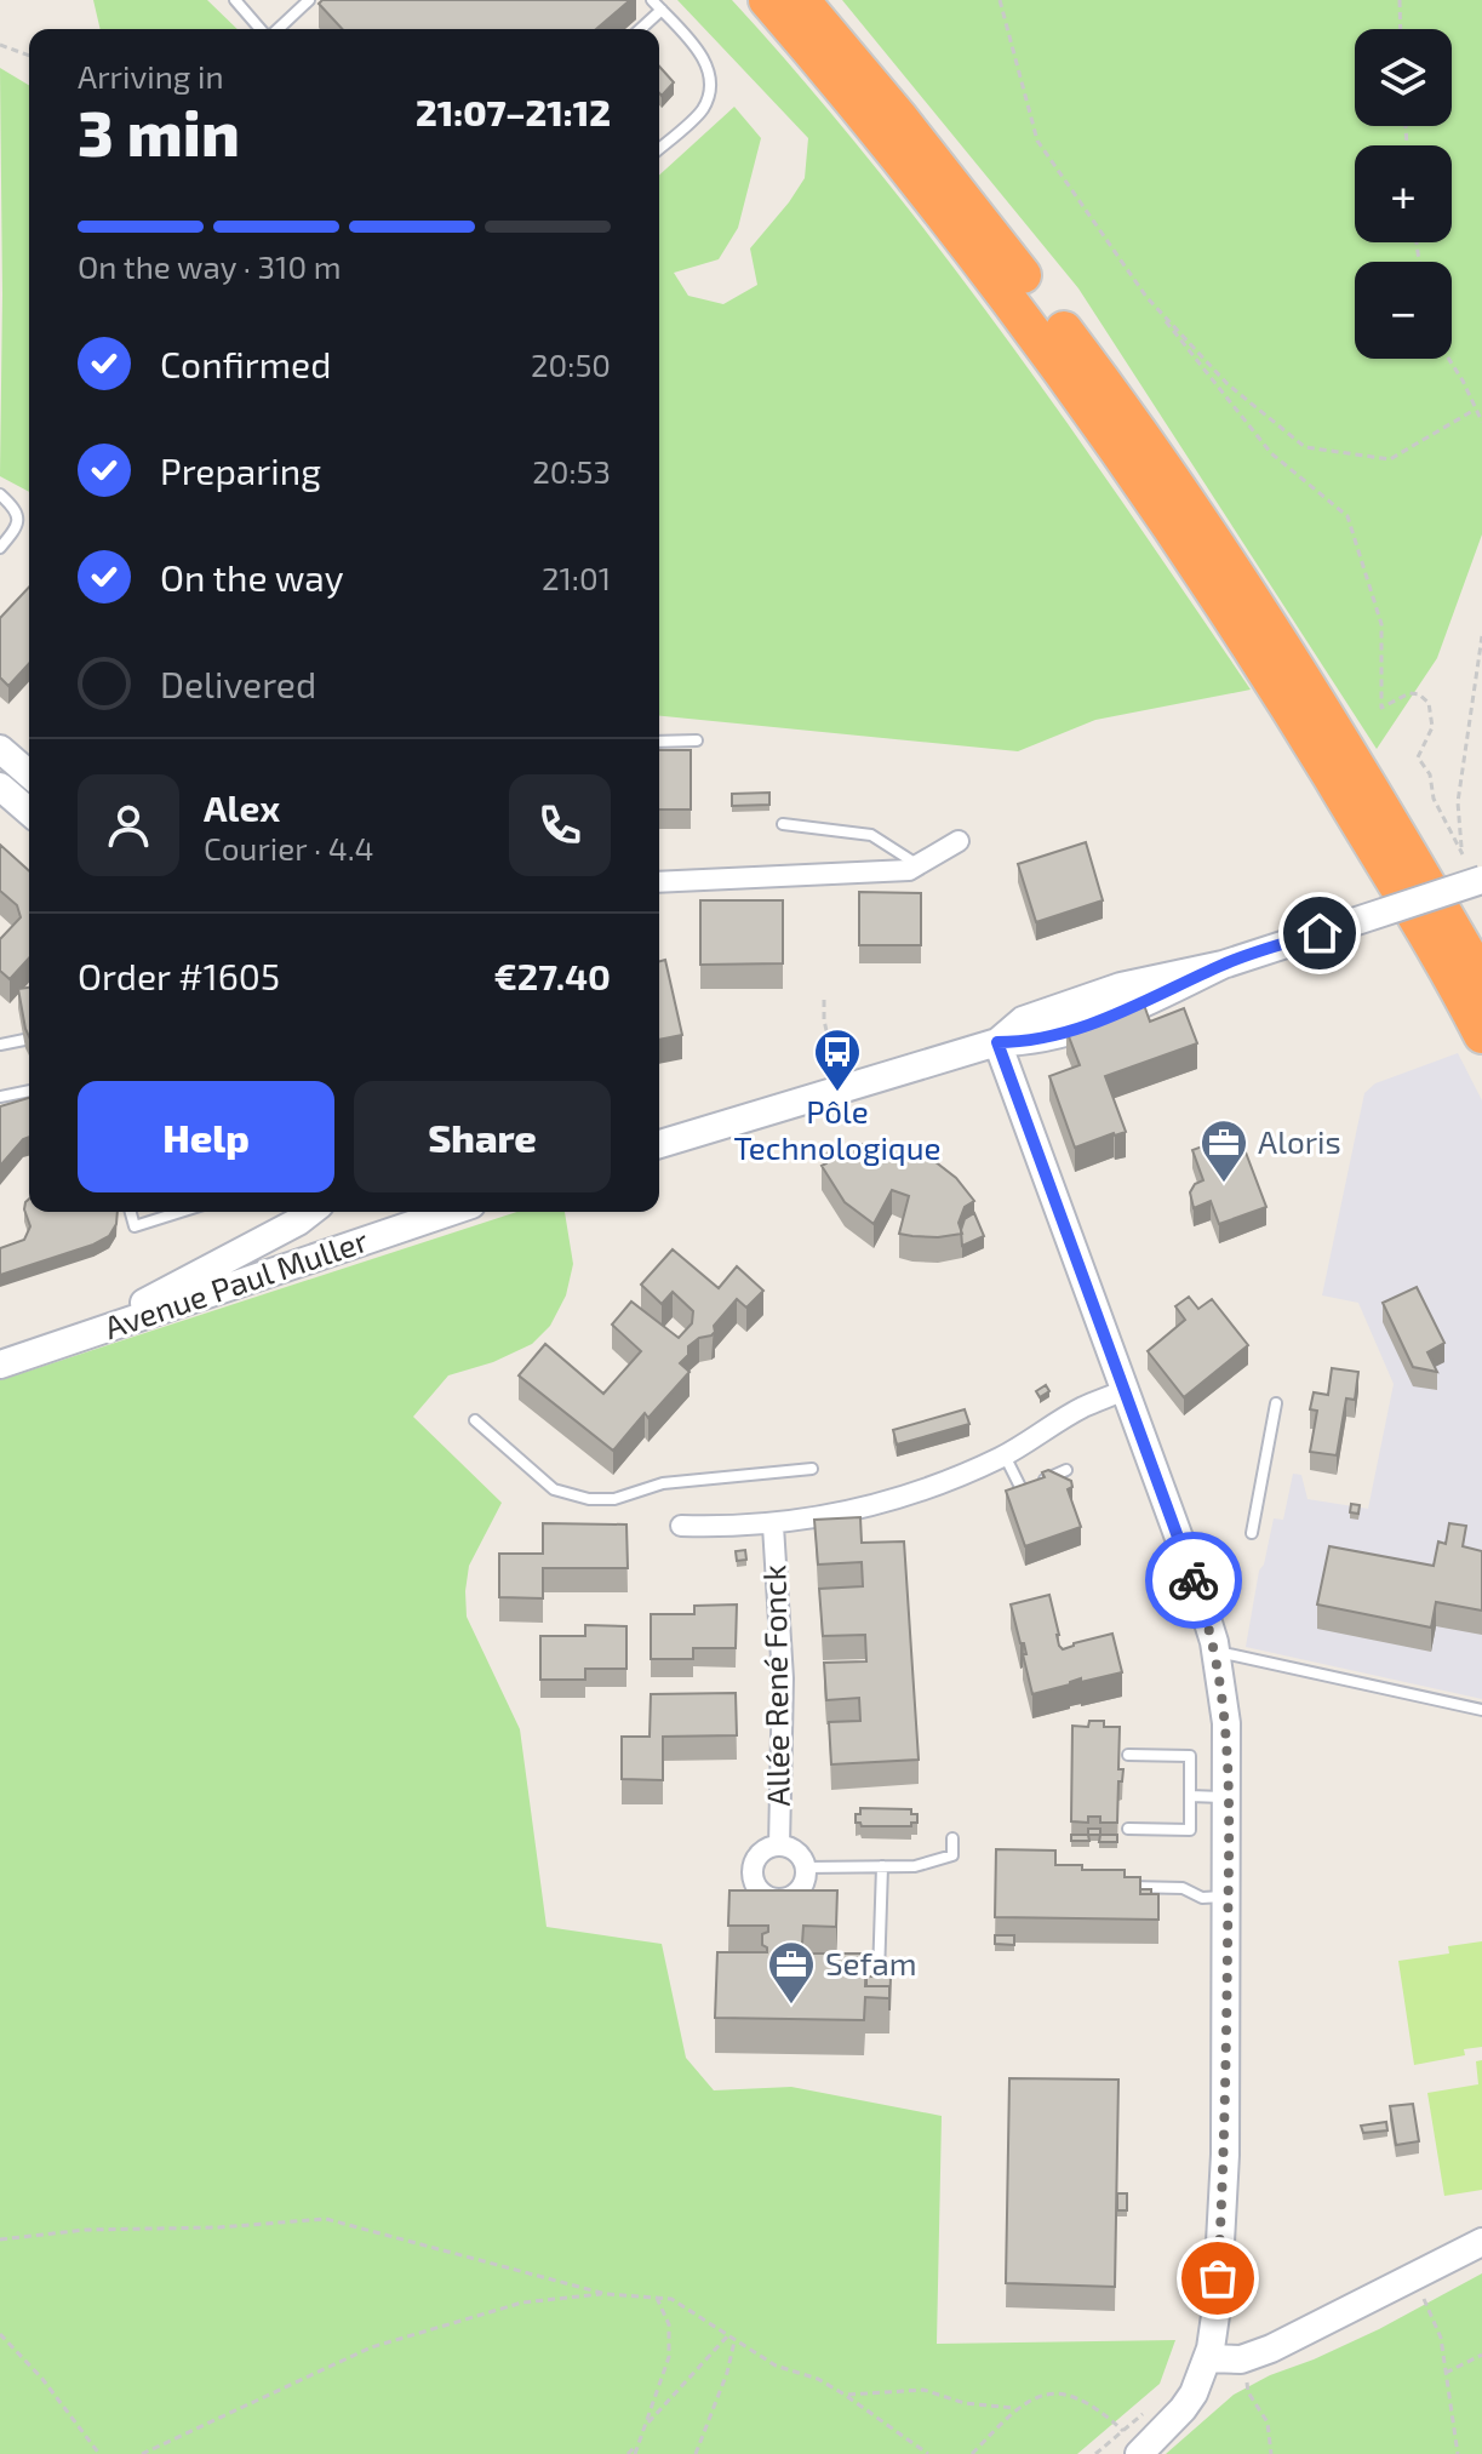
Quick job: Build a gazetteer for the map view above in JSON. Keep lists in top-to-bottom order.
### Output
{
  "streets": {
    "street": ["Avenue Paul Muller", "Allée René Fonck"]
  },
  "places": {
    "bus stop": ["Pôle Technologique"],
    "office": ["Aloris", "Sefam"]
  },
  "page": {
    "map_buttons": ["+", "−"],
    "heading": ["3 min", "Arriving in", "21:07–21:12"],
    "panel": [
      "Alex",
      "Courier · 4.4",
      "Order #1605",
      "€27.40"
    ],
    "bar": "On the way · 310 m",
    "list": [
      ["Confirmed", "20:50"],
      ["Preparing", "20:53"],
      ["On the way", "21:01"],
      "Delivered"
    ],
    "buttons": ["Help", "Share"]
  }
}
